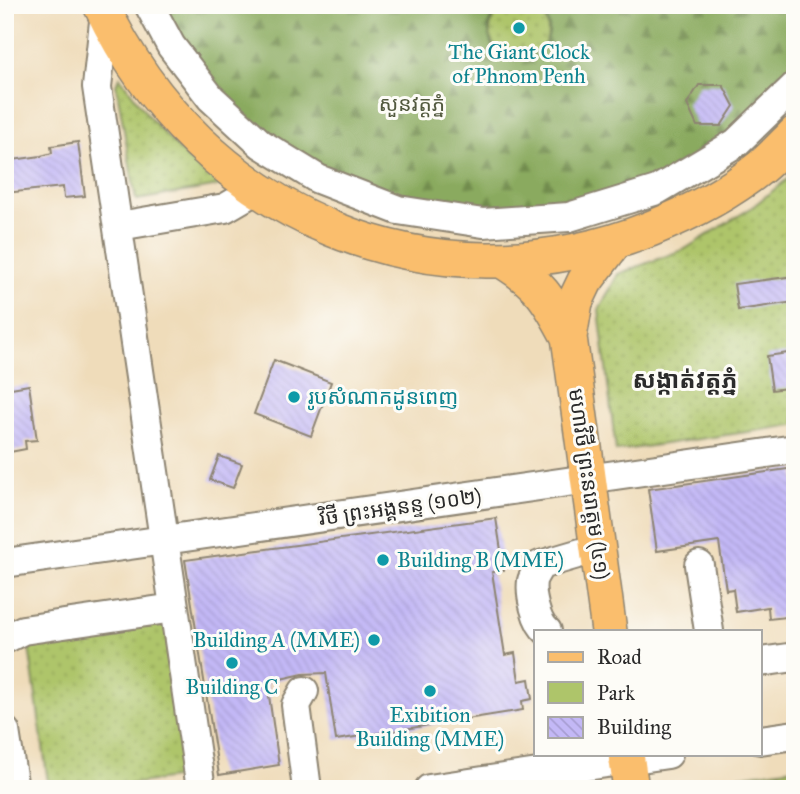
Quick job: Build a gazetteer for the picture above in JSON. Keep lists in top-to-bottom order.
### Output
{
  "streets": {
    "main road": ["មហាវិថី ព្រះនរោត្តម (៤១)"],
    "street": ["វិថី ព្រះអង្គនន្ទ (១០២)"]
  },
  "crossings": [
    ["មហាវិថី ព្រះនរោត្តម (៤១)", "វិថី ព្រះអង្គនន្ទ (១០២)"]
  ],
  "districts": ["សង្កាត់វត្តភ្នំ"],
  "parks": ["សួនវត្ដភ្នំ"],
  "places": [
    "The Giant Clock of Phnom Penh",
    "រូបសំណាកដូនពេញ",
    "Building B (MME)",
    "Building A (MME)",
    "Building C",
    "Exibition Building (MME)"
  ],
  "legend": ["Road", "Park", "Building"]
}
